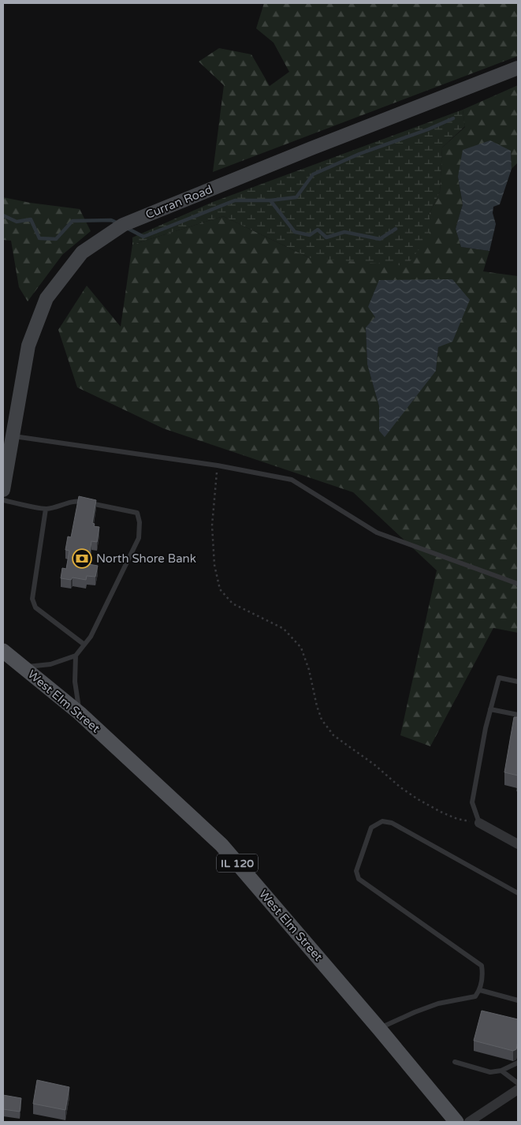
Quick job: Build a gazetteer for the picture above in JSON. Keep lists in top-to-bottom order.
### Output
{
  "streets": {
    "main road": ["West Elm Street", "IL 120"],
    "street": ["Curran Road"]
  },
  "places": {
    "bank": ["North Shore Bank"]
  }
}
